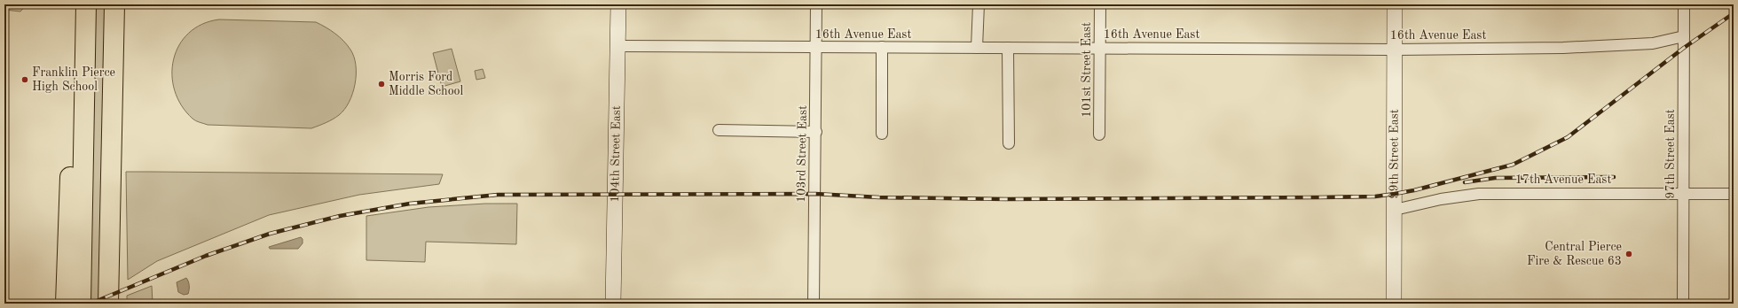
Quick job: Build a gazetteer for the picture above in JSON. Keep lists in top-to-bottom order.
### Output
{
  "streets": {
    "street": [
      "16th Avenue East",
      "101st Street East",
      "104th Street East",
      "103rd Street East",
      "99th Street East",
      "97th Street East",
      "17th Avenue East"
    ]
  },
  "crossings": [
    ["16th Avenue East", "101st Street East"],
    ["16th Avenue East", "104th Street East"],
    ["16th Avenue East", "103rd Street East"],
    ["16th Avenue East", "99th Street East"],
    ["16th Avenue East", "97th Street East"],
    ["99th Street East", "17th Avenue East"],
    ["97th Street East", "17th Avenue East"]
  ],
  "places": ["Franklin Pierce High School", "Morris Ford Middle School", "Central Pierce Fire & Rescue 63"]
}
